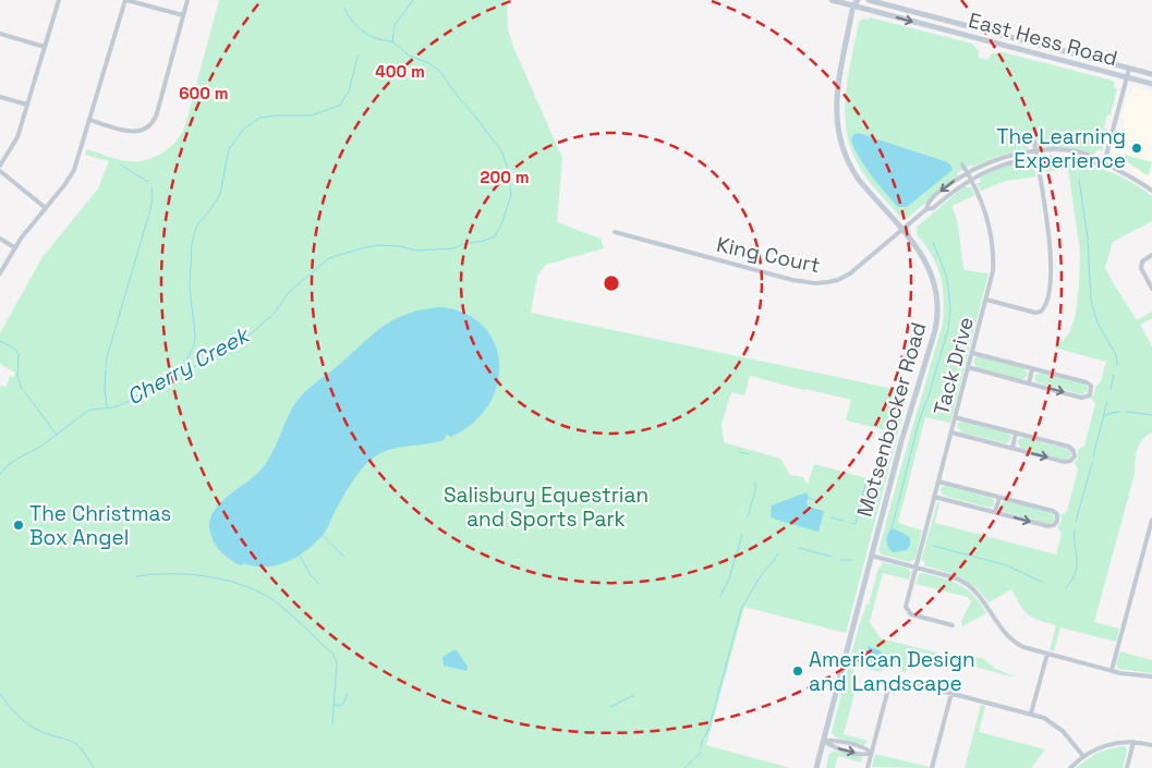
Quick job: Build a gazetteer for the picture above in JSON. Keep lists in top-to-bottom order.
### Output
{
  "streets": {
    "main road": ["East Hess Road", "Motsenbocker Road"],
    "street": ["King Court", "Tack Drive"]
  },
  "crossings": [
    ["East Hess Road", "Motsenbocker Road"],
    ["King Court", "Motsenbocker Road"]
  ],
  "water": ["Cherry Creek"],
  "parks": ["Salisbury Equestrian and Sports Park"],
  "places": ["The Learning Experience", "The Christmas Box Angel", "American Design and Landscape"],
  "rings": ["400 m", "600 m", "200 m"]
}
